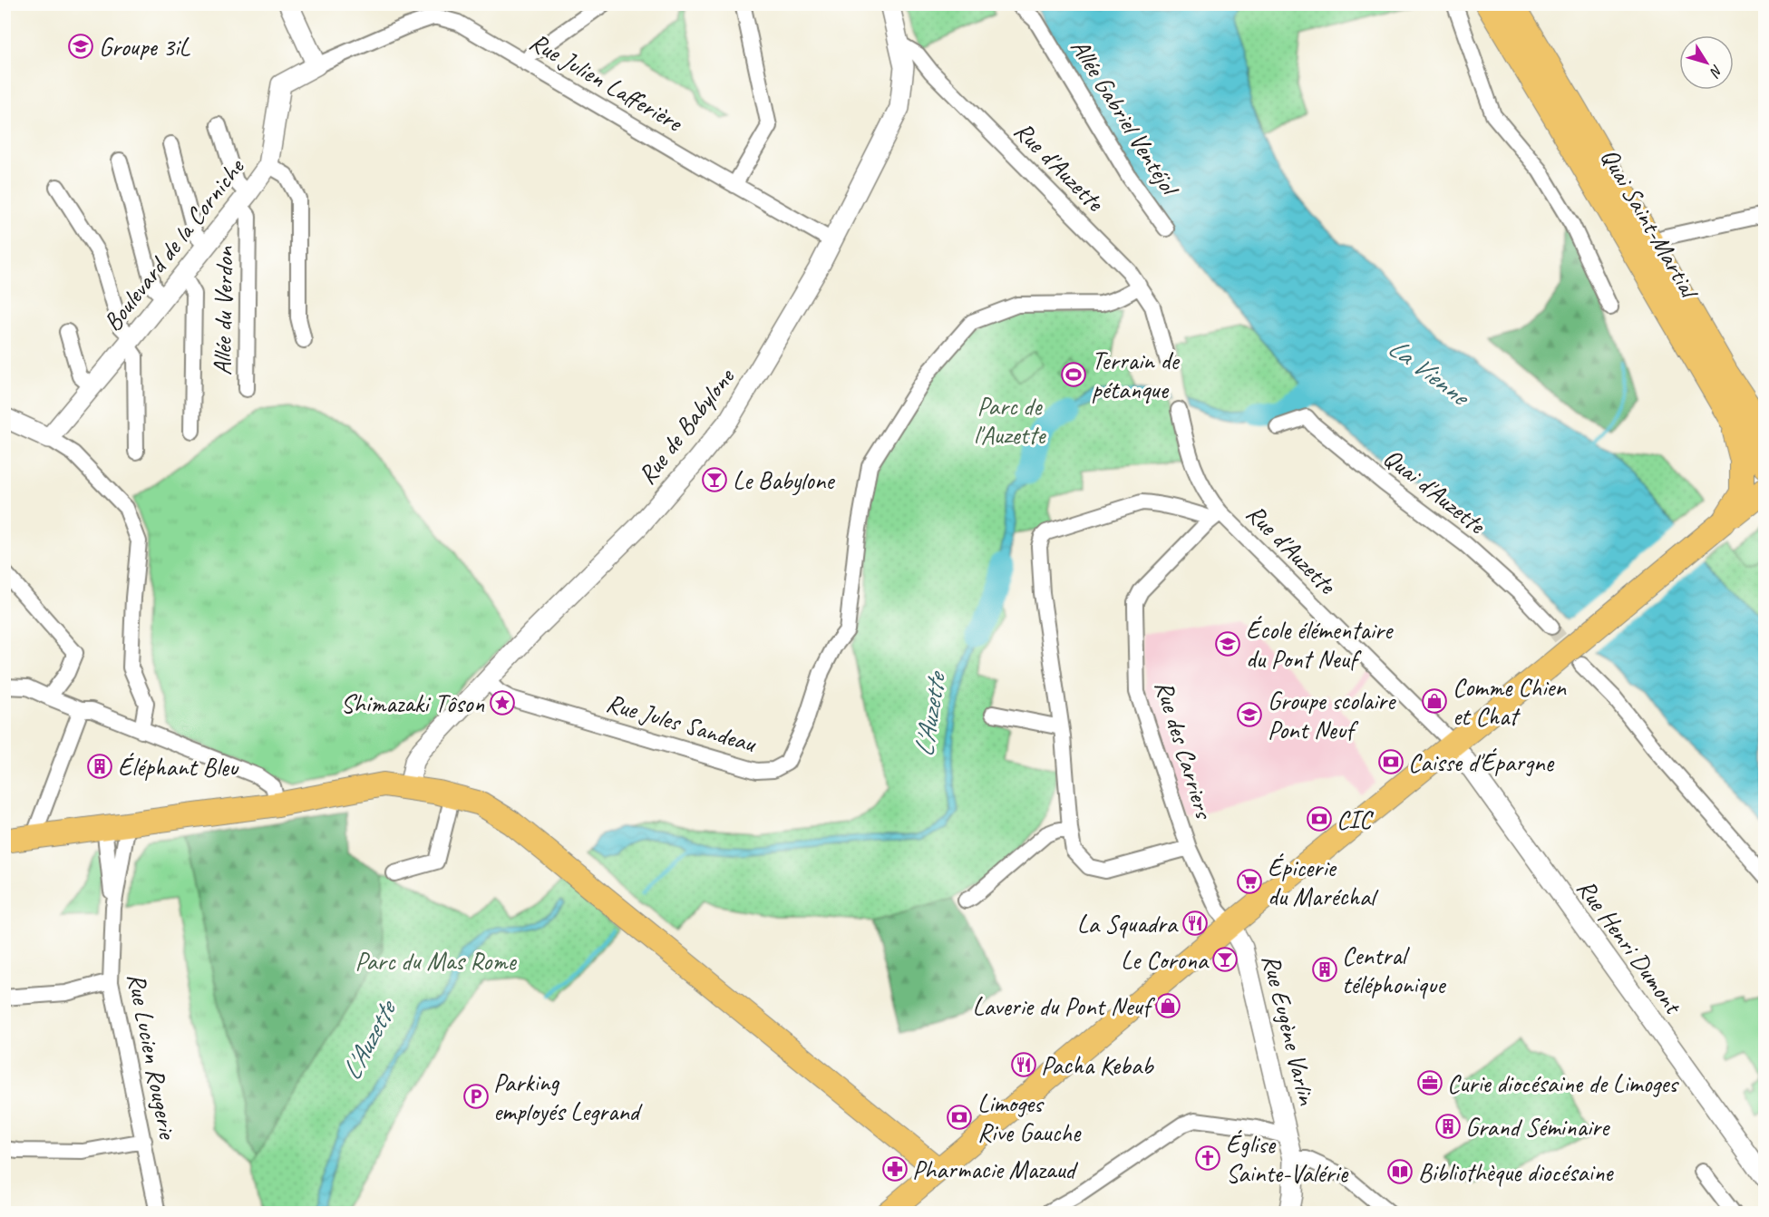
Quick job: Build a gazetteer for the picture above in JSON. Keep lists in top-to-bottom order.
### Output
{
  "streets": {
    "main road": ["Quai Saint-Martial"],
    "street": [
      "Rue Julien Lafferière",
      "Allée Gabriel Ventéjol",
      "Rue d'Auzette",
      "Boulevard de la Corniche",
      "Allée du Verdon",
      "Rue de Babylone",
      "Quai d'Auzette",
      "Rue Jules Sandeau",
      "Rue des Carriers",
      "Rue Henri Dumont",
      "Rue Eugène Varlin",
      "Rue Lucien Rougerie"
    ]
  },
  "crossings": [
    ["Rue Julien Lafferière", "Rue de Babylone"],
    ["Rue d'Auzette", "Rue de Babylone"],
    ["Rue d'Auzette", "Rue Jules Sandeau"],
    ["Rue d'Auzette", "Rue des Carriers"],
    ["Rue d'Auzette", "Rue Henri Dumont"],
    ["Boulevard de la Corniche", "Allée du Verdon"],
    ["Rue de Babylone", "Rue Jules Sandeau"],
    ["Rue des Carriers", "Rue Eugène Varlin"]
  ],
  "water": ["La Vienne", "L'Auzette"],
  "parks": ["Parc de l'Auzette", "Parc du Mas Rome"],
  "places": {
    "school or university": ["Groupe 3iL", "École élémentaire du Pont Neuf", "Groupe scolaire Pont Neuf"],
    "sports": ["Terrain de pétanque"],
    "bar": ["Le Babylone", "Le Corona"],
    "shop": ["Comme Chien et Chat", "Laverie du Pont Neuf"],
    "place": ["Shimazaki Tôson"],
    "bank": ["Caisse d'Épargne", "CIC", "Limoges Rive Gauche"],
    "building": ["Éléphant Bleu", "Central téléphonique", "Grand Séminaire"],
    "supermarket": ["Épicerie du Maréchal"],
    "restaurant": ["La Squadra", "Pacha Kebab"],
    "office": ["Curie diocésaine de Limoges"],
    "parking": ["Parking employés Legrand"],
    "church": ["Église Sainte-Valérie"],
    "pharmacy": ["Pharmacie Mazaud"],
    "library": ["Bibliothèque diocésaine"]
  },
  "north": "bottom right"
}
